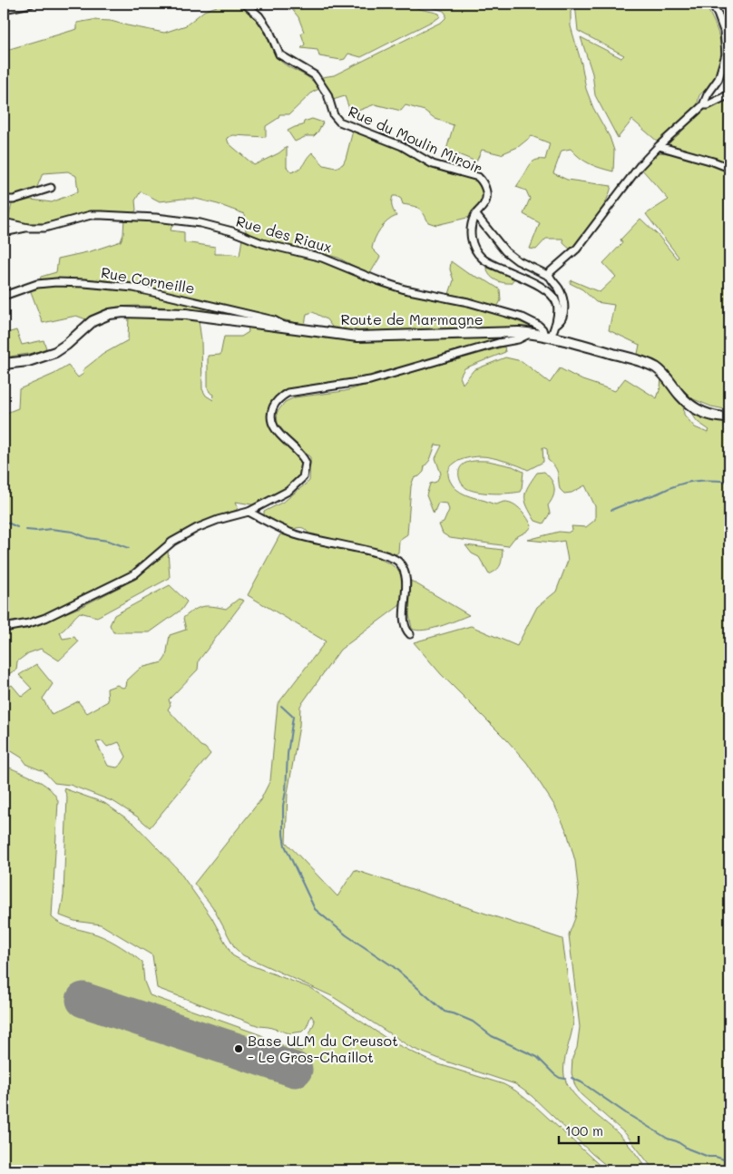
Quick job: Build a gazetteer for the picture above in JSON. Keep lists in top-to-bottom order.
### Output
{
  "streets": {
    "street": [
      "Rue du Moulin Miroir",
      "Rue des Riaux",
      "Rue Corneille",
      "Route de Marmagne"
    ]
  },
  "crossings": [
    ["Rue du Moulin Miroir", "Rue des Riaux"],
    ["Rue du Moulin Miroir", "Route de Marmagne"],
    ["Rue des Riaux", "Route de Marmagne"],
    ["Rue Corneille", "Route de Marmagne"]
  ],
  "places": ["Base ULM du Creusot - Le Gros-Chaillot"],
  "scale_bar": "100 m"
}
